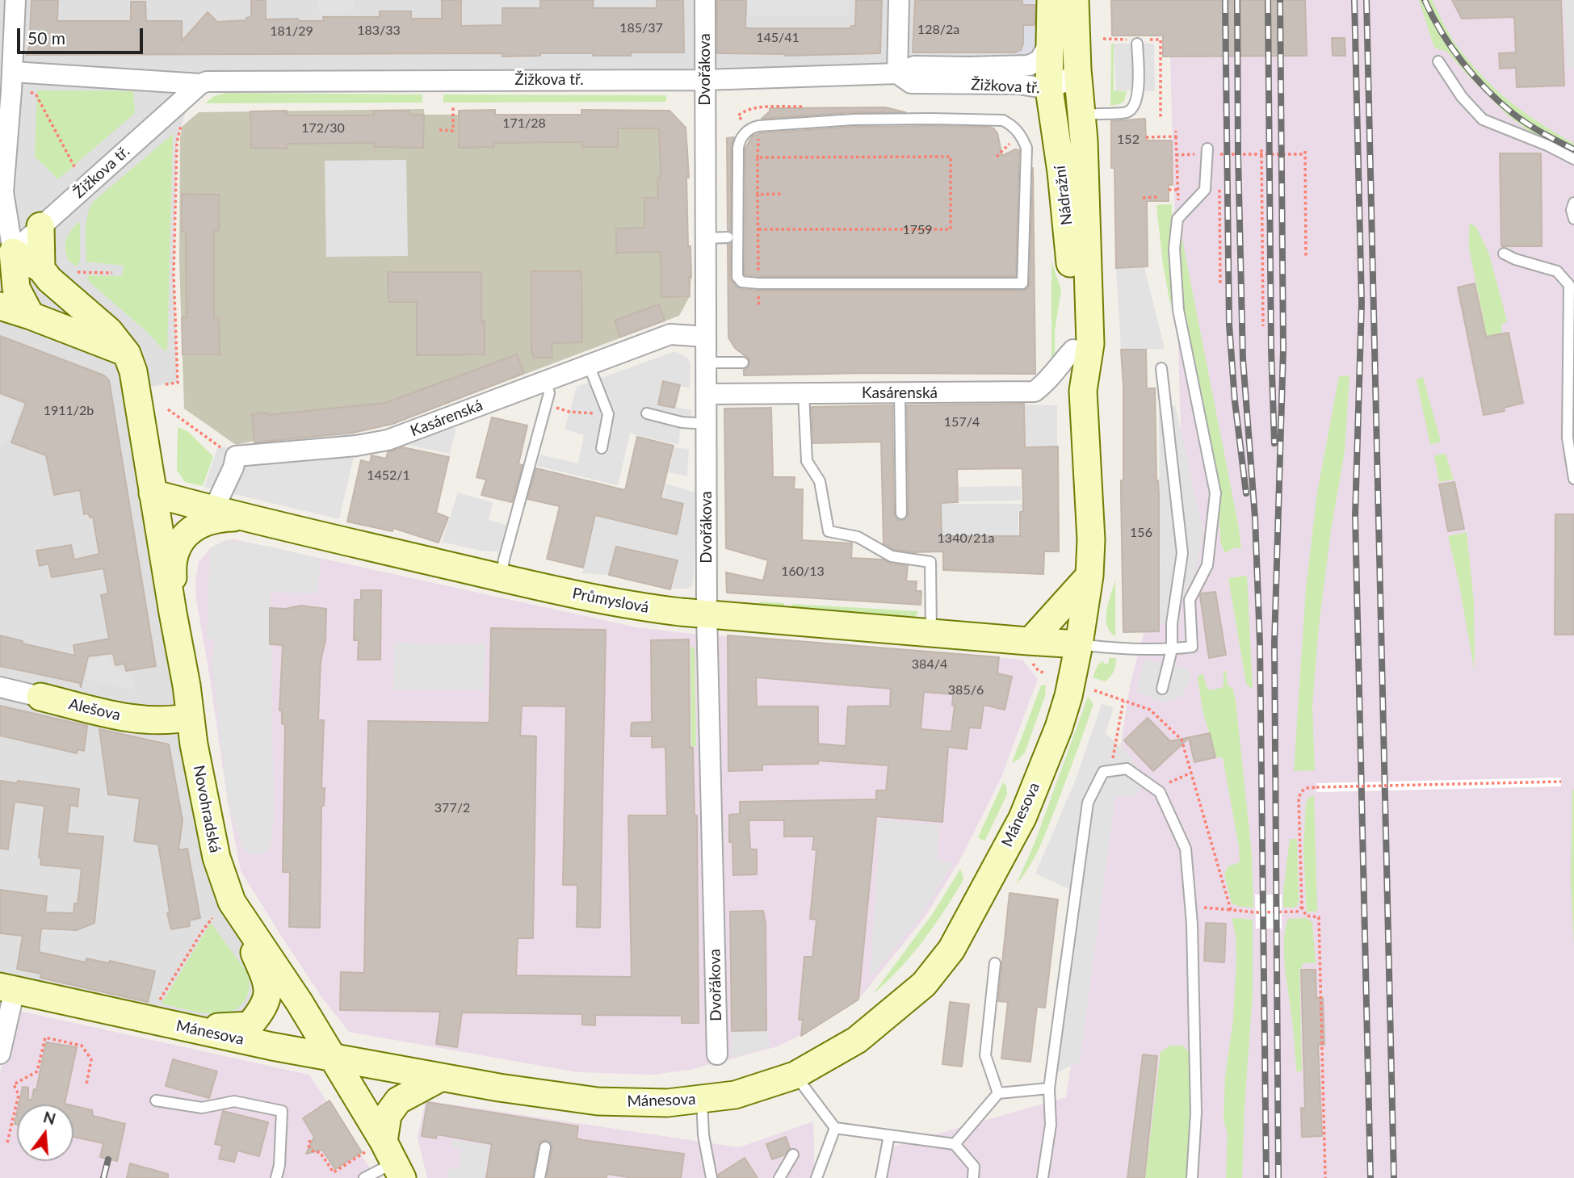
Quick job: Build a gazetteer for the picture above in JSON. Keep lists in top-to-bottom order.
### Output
{
  "streets": {
    "main road": [
      "Nádražní",
      "Průmyslová",
      "Alešova",
      "Novohradská",
      "Mánesova"
    ],
    "street": ["Dvořákova", "Žižkova tř.", "Kasárenská"]
  },
  "crossings": [
    ["Dvořákova", "Žižkova tř."],
    ["Dvořákova", "Kasárenská"],
    ["Dvořákova", "Průmyslová"],
    ["Žižkova tř.", "Nádražní"],
    ["Nádražní", "Kasárenská"],
    ["Nádražní", "Průmyslová"],
    ["Nádražní", "Mánesova"],
    ["Kasárenská", "Průmyslová"],
    ["Průmyslová", "Novohradská"],
    ["Průmyslová", "Mánesova"],
    ["Alešova", "Novohradská"],
    ["Novohradská", "Mánesova"]
  ],
  "house_numbers": [
    "185/37",
    "128/2a",
    "183/33",
    "181/29",
    "145/41",
    "171/28",
    "172/30",
    "152",
    "1759",
    "1911/2b",
    "157/4",
    "1452/1",
    "156",
    "1340/21a",
    "160/13",
    "384/4",
    "385/6",
    "377/2"
  ],
  "scale_bar": "50 m",
  "north": "top"
}
